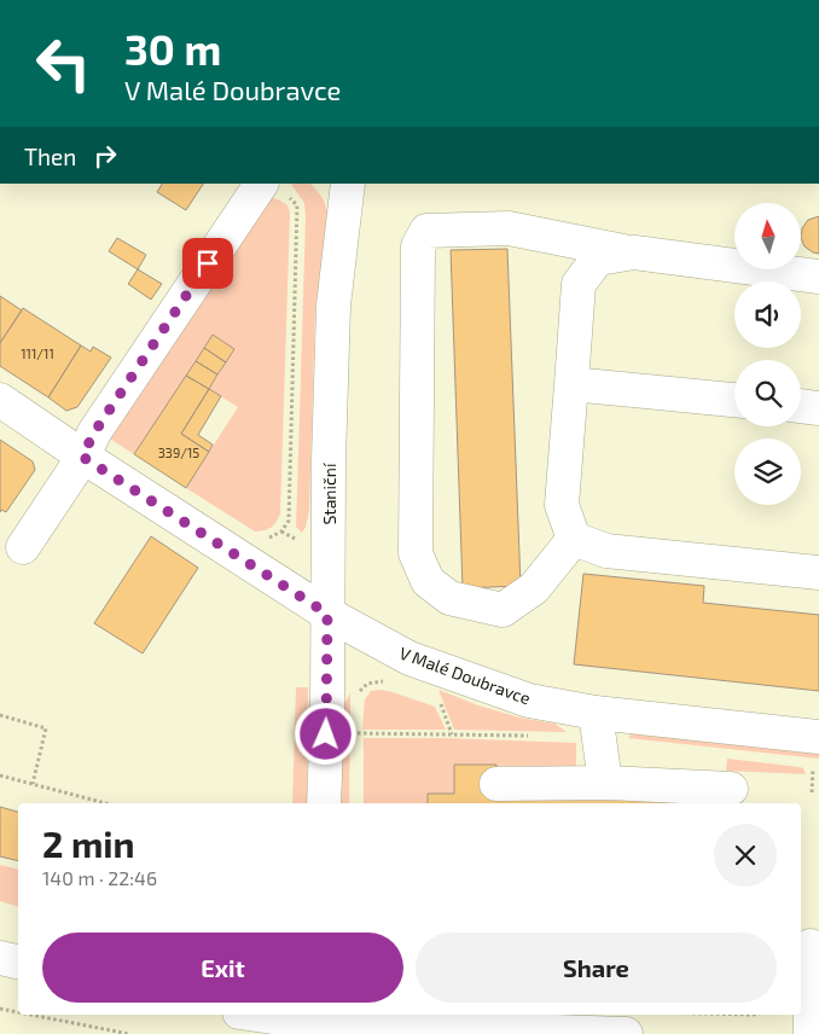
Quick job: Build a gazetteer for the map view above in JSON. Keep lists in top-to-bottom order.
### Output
{
  "streets": {
    "street": ["Staniční", "V Malé Doubravce"]
  },
  "crossings": [
    ["Staniční", "V Malé Doubravce"]
  ],
  "house_numbers": ["111/11", "339/15"],
  "north": "top",
  "page": {
    "turn": ["30 m", "V Malé Doubravce"],
    "then": "Then",
    "heading": ["2 min", "140 m · 22:46"],
    "buttons": ["Exit", "Share"]
  }
}
